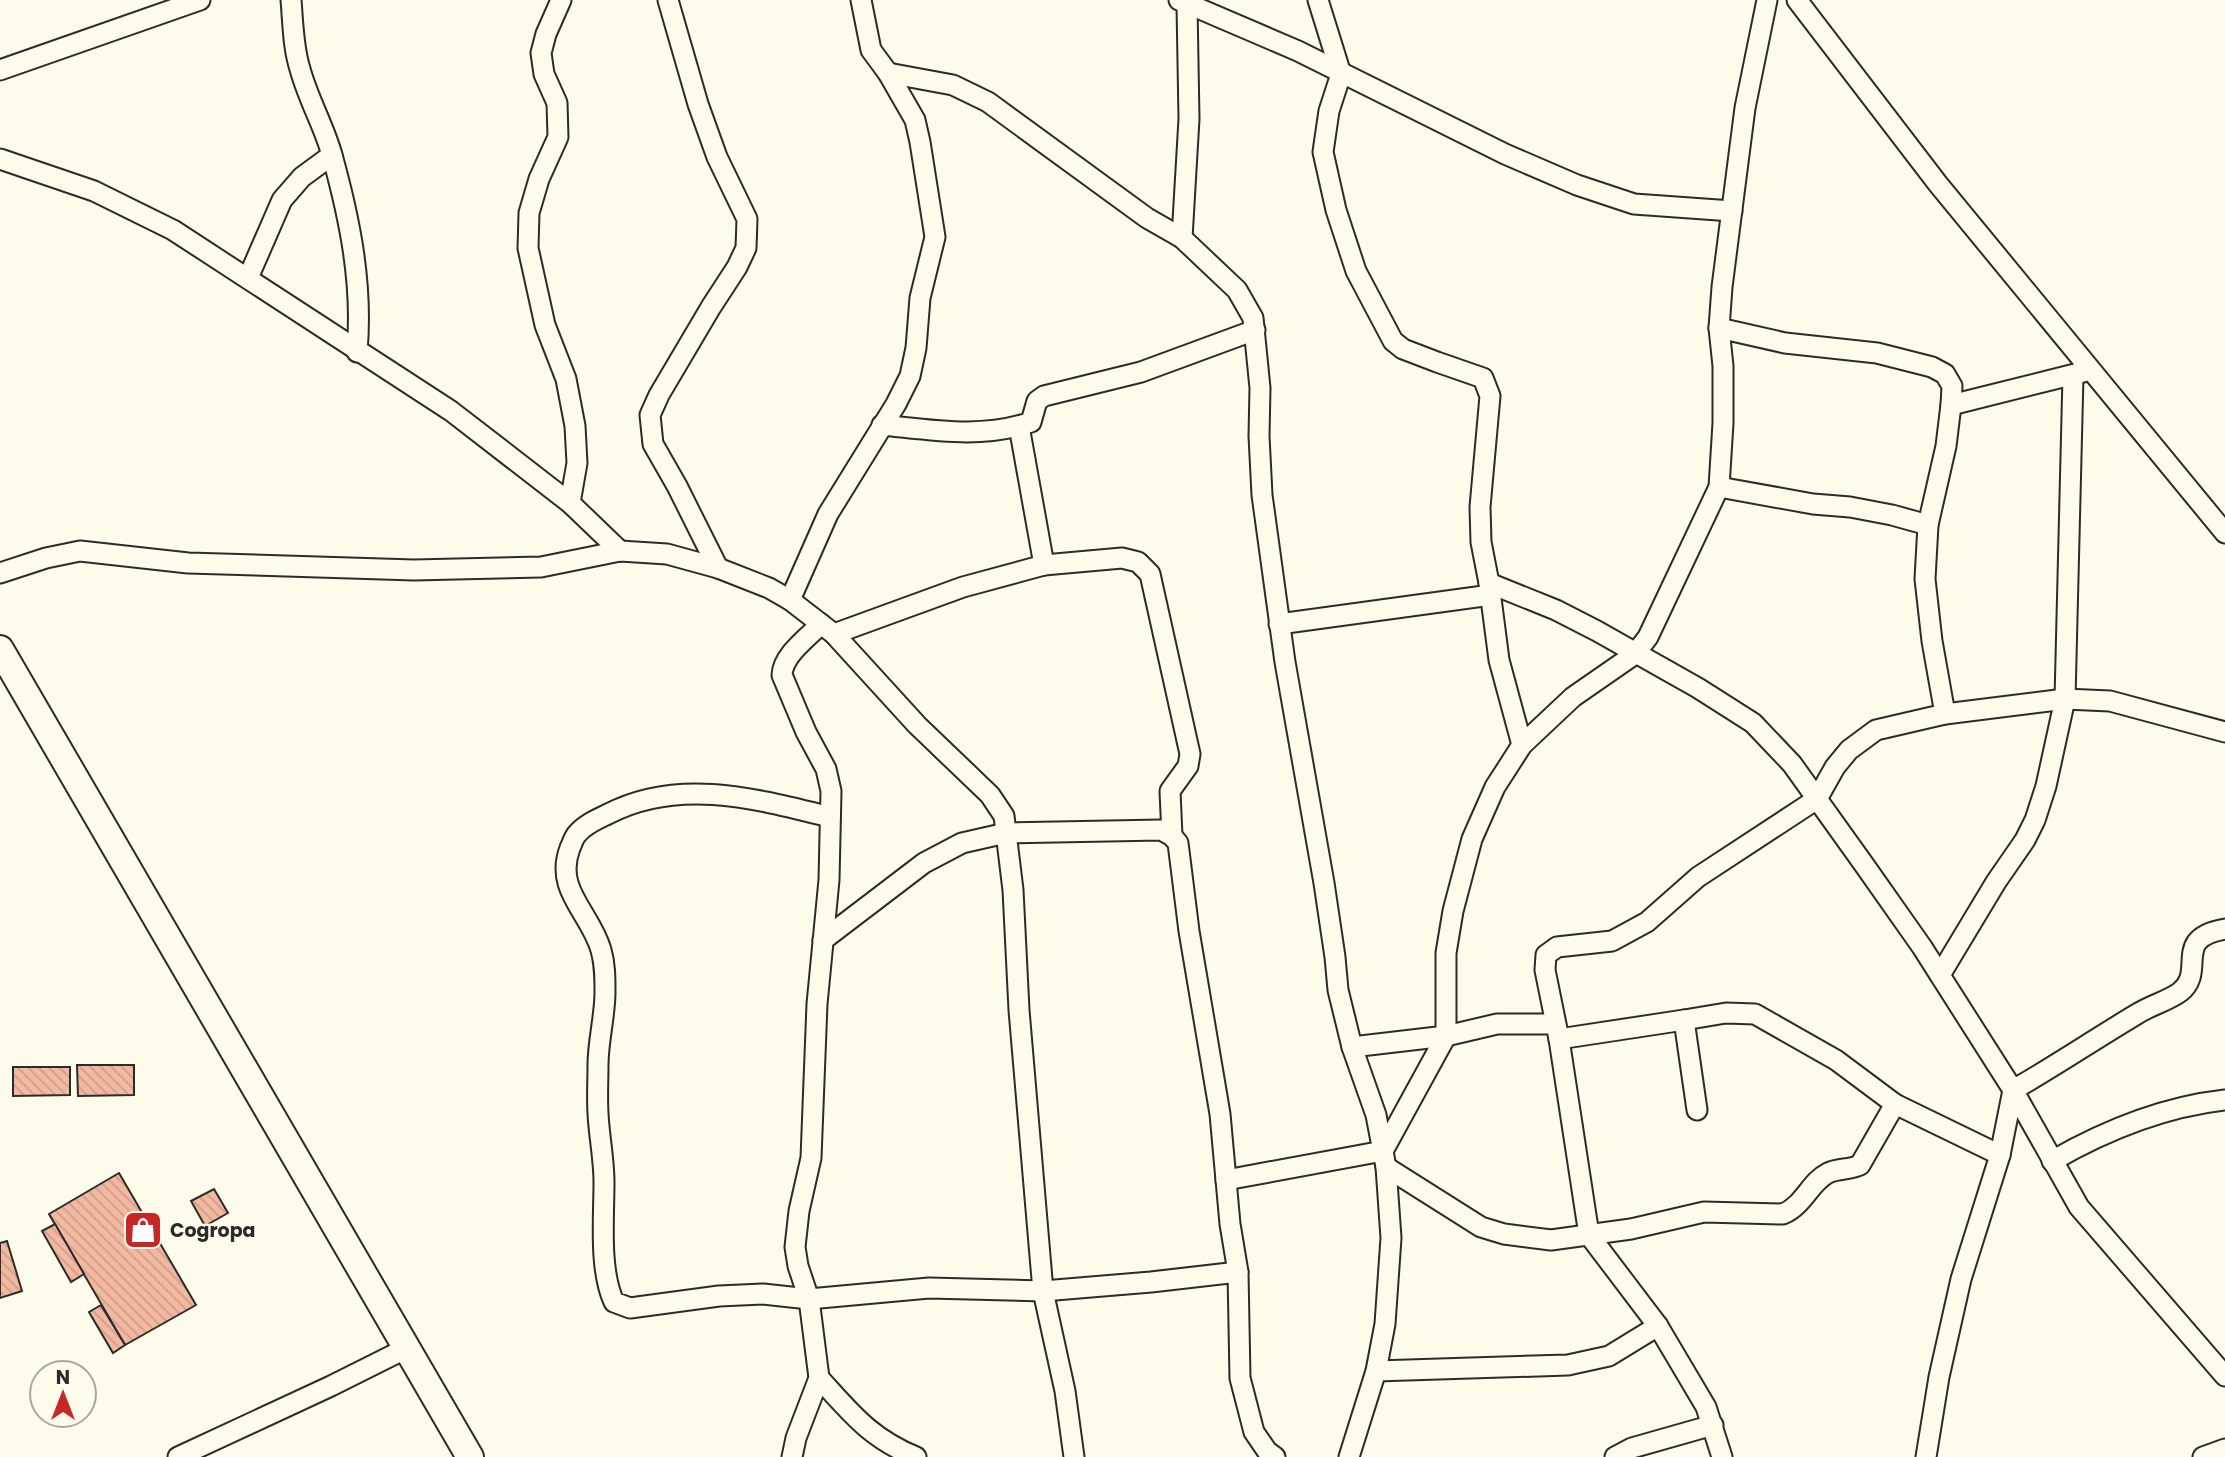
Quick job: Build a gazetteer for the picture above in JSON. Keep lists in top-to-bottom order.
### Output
{
  "places": {
    "shop": ["Cogropa"]
  },
  "north": "top"
}
